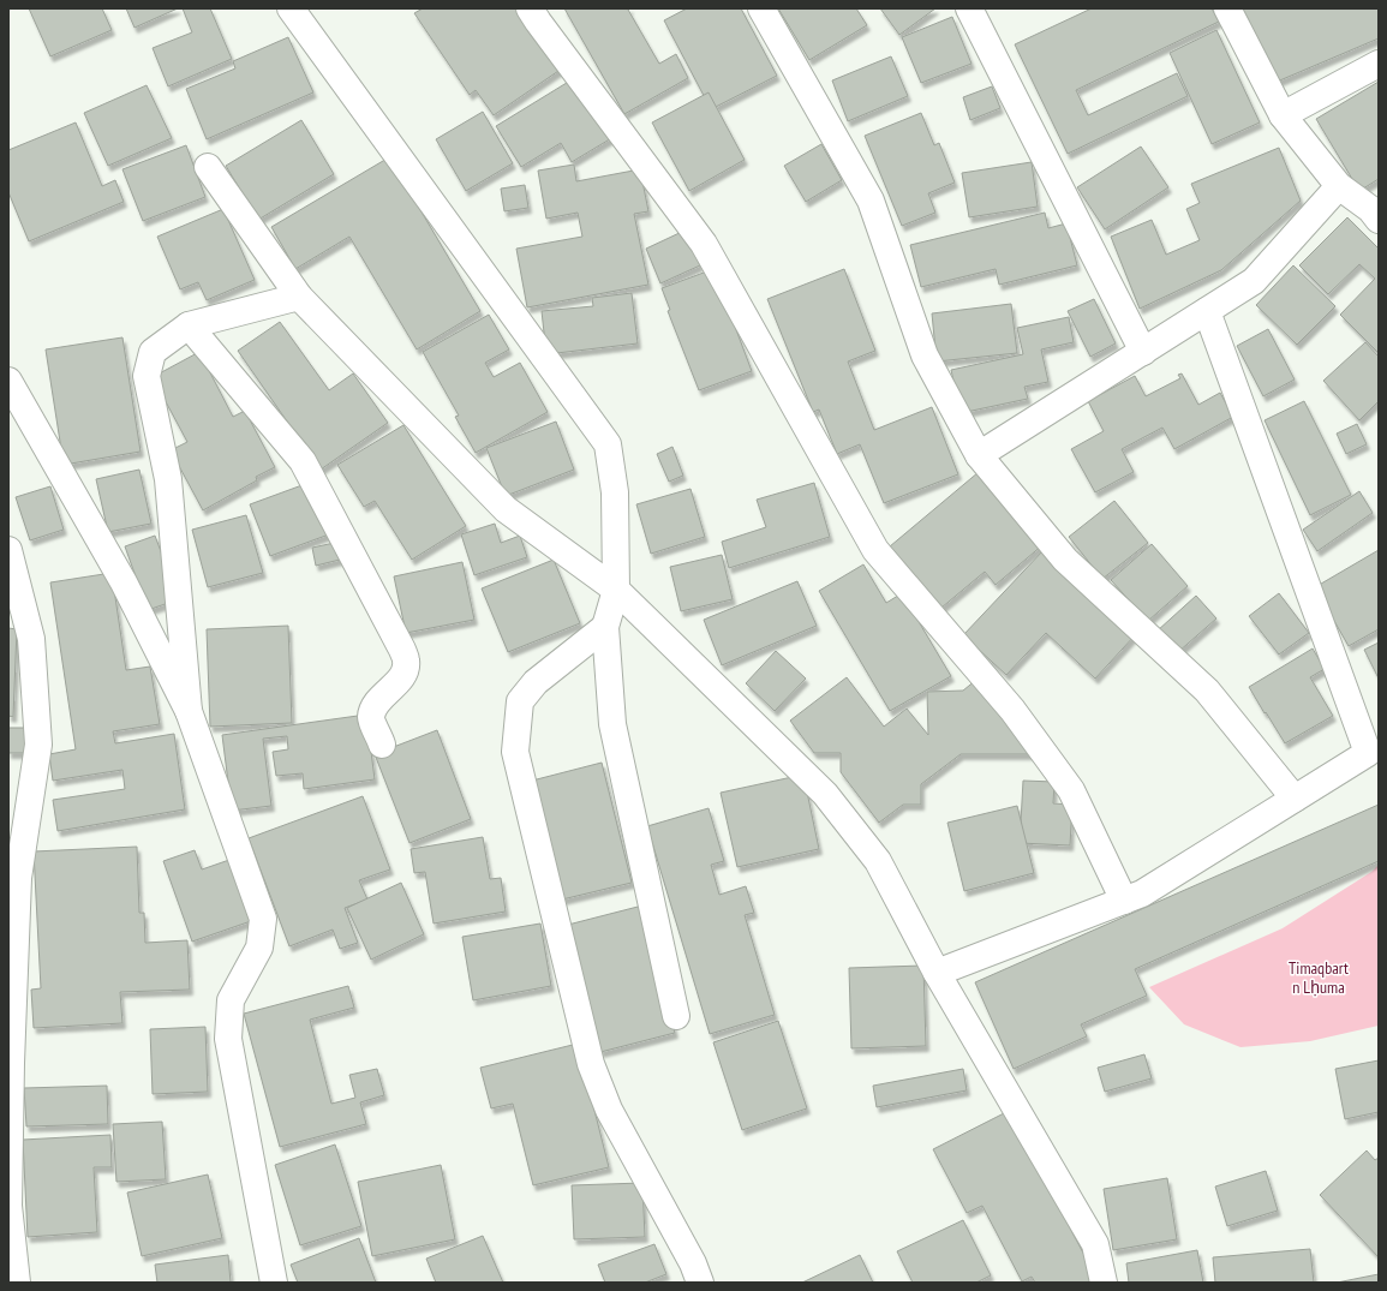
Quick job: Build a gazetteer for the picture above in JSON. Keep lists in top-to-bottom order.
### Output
{
  "parks": ["Timaqbart n Lḥuma"]
}
